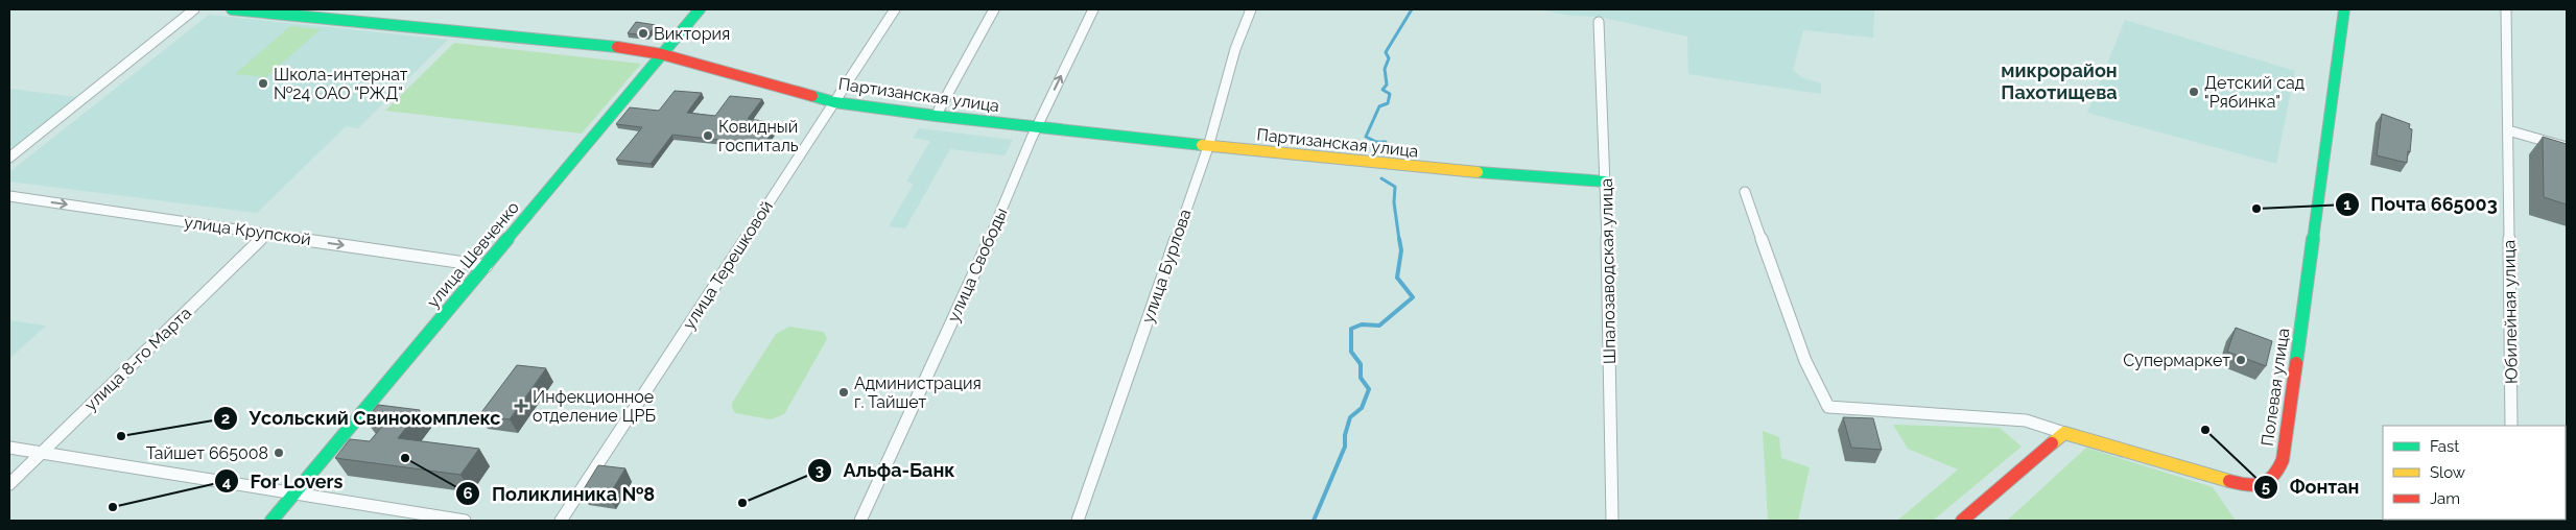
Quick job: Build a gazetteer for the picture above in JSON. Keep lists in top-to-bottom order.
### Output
{
  "streets": {
    "street": [
      "Партизанская улица",
      "улица Крупской",
      "улица Шевченко",
      "улица Терешковой",
      "улица Свободы",
      "улица Бурлова",
      "Шпалозаводская улица",
      "Юбилейная улица",
      "улица 8-го Марта",
      "Полевая улица"
    ]
  },
  "crossings": [
    ["Партизанская улица", "улица Шевченко"],
    ["Партизанская улица", "улица Терешковой"],
    ["Партизанская улица", "улица Свободы"],
    ["Партизанская улица", "улица Бурлова"],
    ["Партизанская улица", "Шпалозаводская улица"],
    ["улица Крупской", "улица Шевченко"],
    ["улица Крупской", "улица 8-го Марта"]
  ],
  "one_way": ["улица Крупской"],
  "districts": ["микрорайон Пахотищева"],
  "places": {
    "other": [
      "Виктория",
      "Школа-интернат №24 ОАО \"РЖД\"",
      "Детский сад \"Рябинка\"",
      "Ковидный госпиталь",
      "Почта 665003",
      "Супермаркет",
      "Администрация г. Тайшет",
      "Фонтан",
      "Усольский Свинокомплекс",
      "Тайшет 665008",
      "Поликлиника №8",
      "Альфа-Банк",
      "For Lovers"
    ],
    "health": ["Инфекционное отделение ЦРБ"]
  },
  "legend": ["Fast", "Slow", "Jam"]
}
